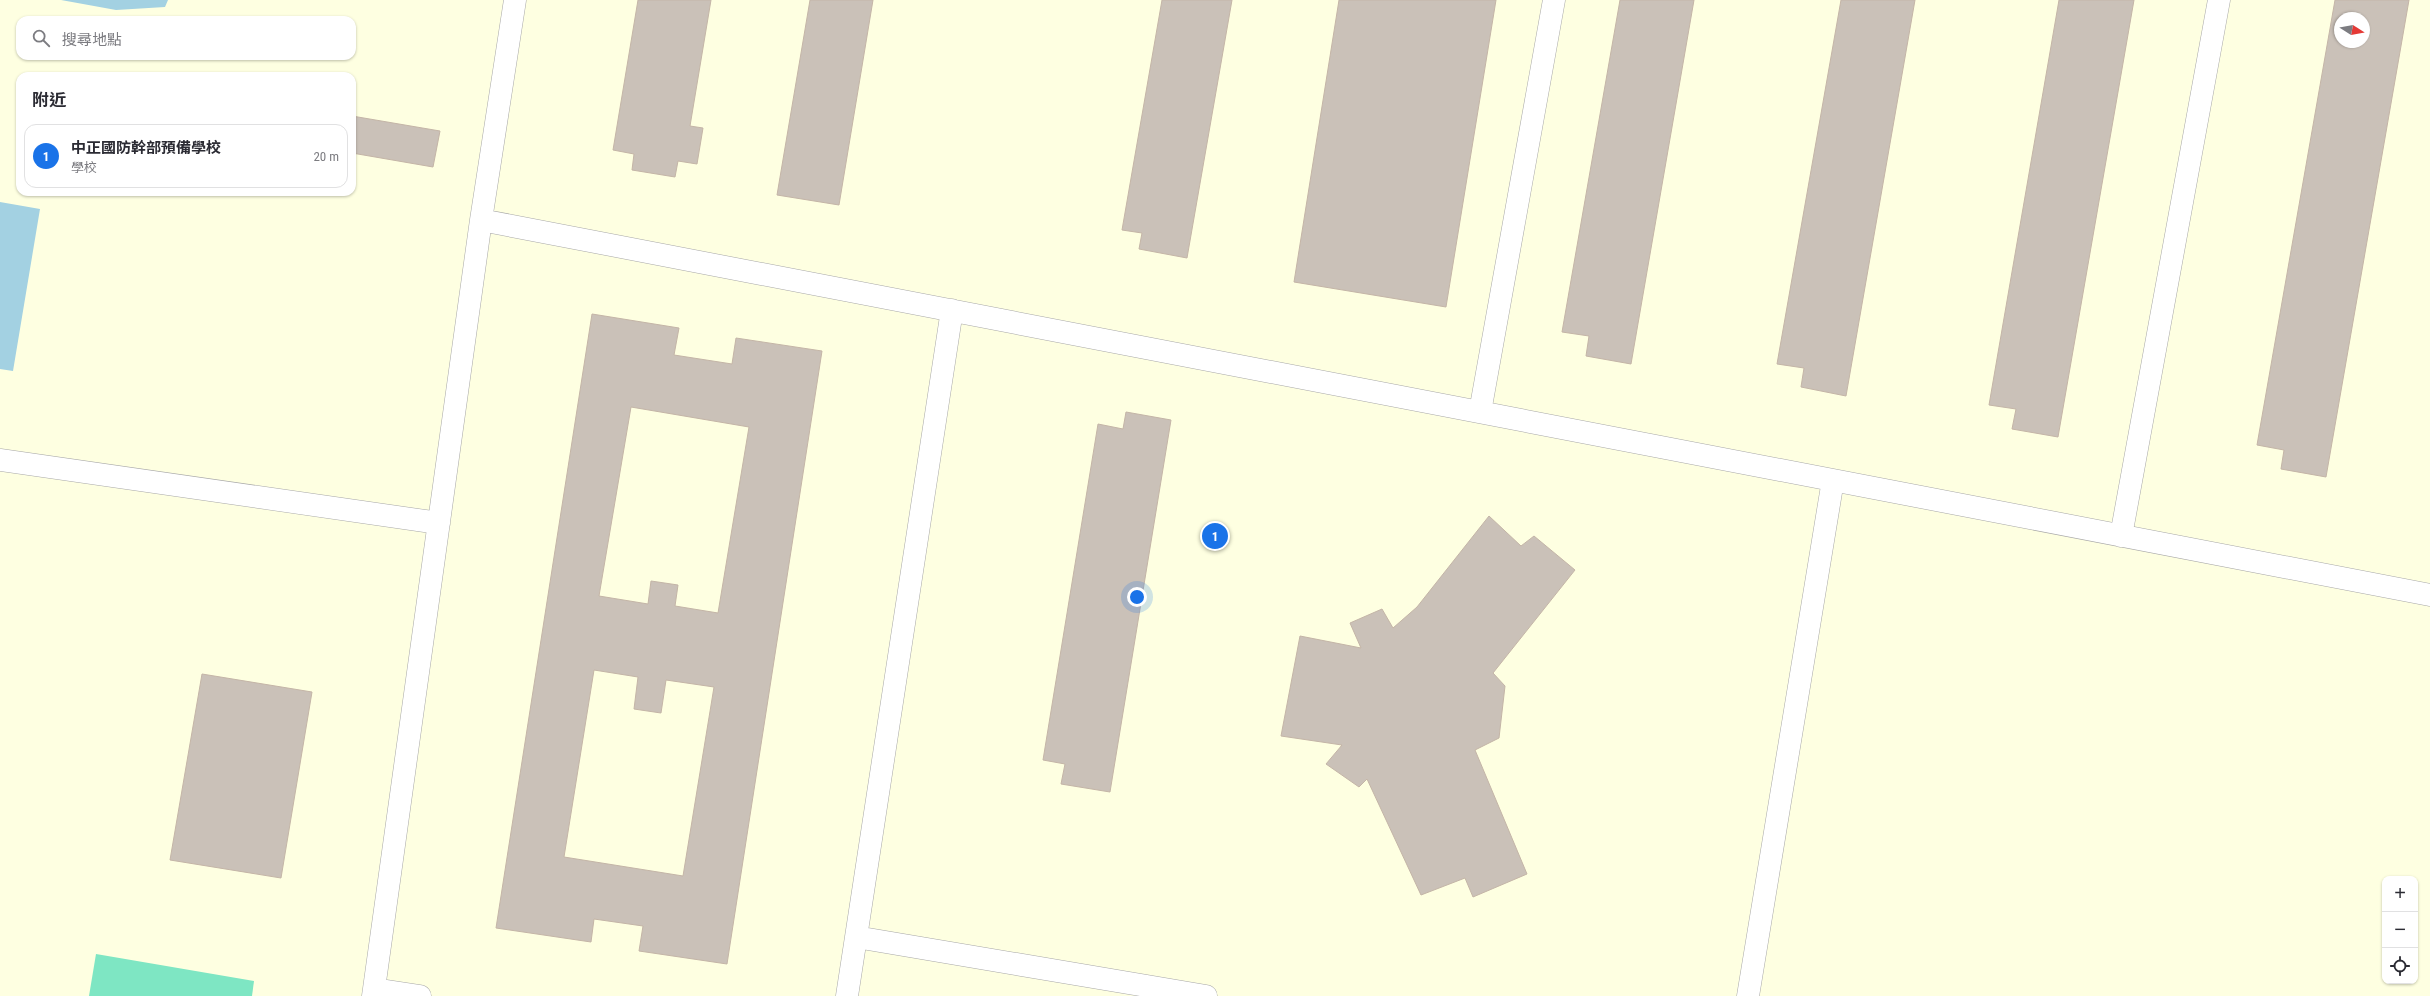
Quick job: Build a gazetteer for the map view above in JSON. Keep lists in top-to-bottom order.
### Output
{
  "north": "right",
  "page": {
    "search": "搜尋地點",
    "heading": "附近",
    "list": [
      {
        "mark": "1",
        "name": "中正國防幹部預備學校",
        "note": "學校",
        "value": "20 m"
      }
    ],
    "pins": "1",
    "map_buttons": ["+", "−"]
  }
}
